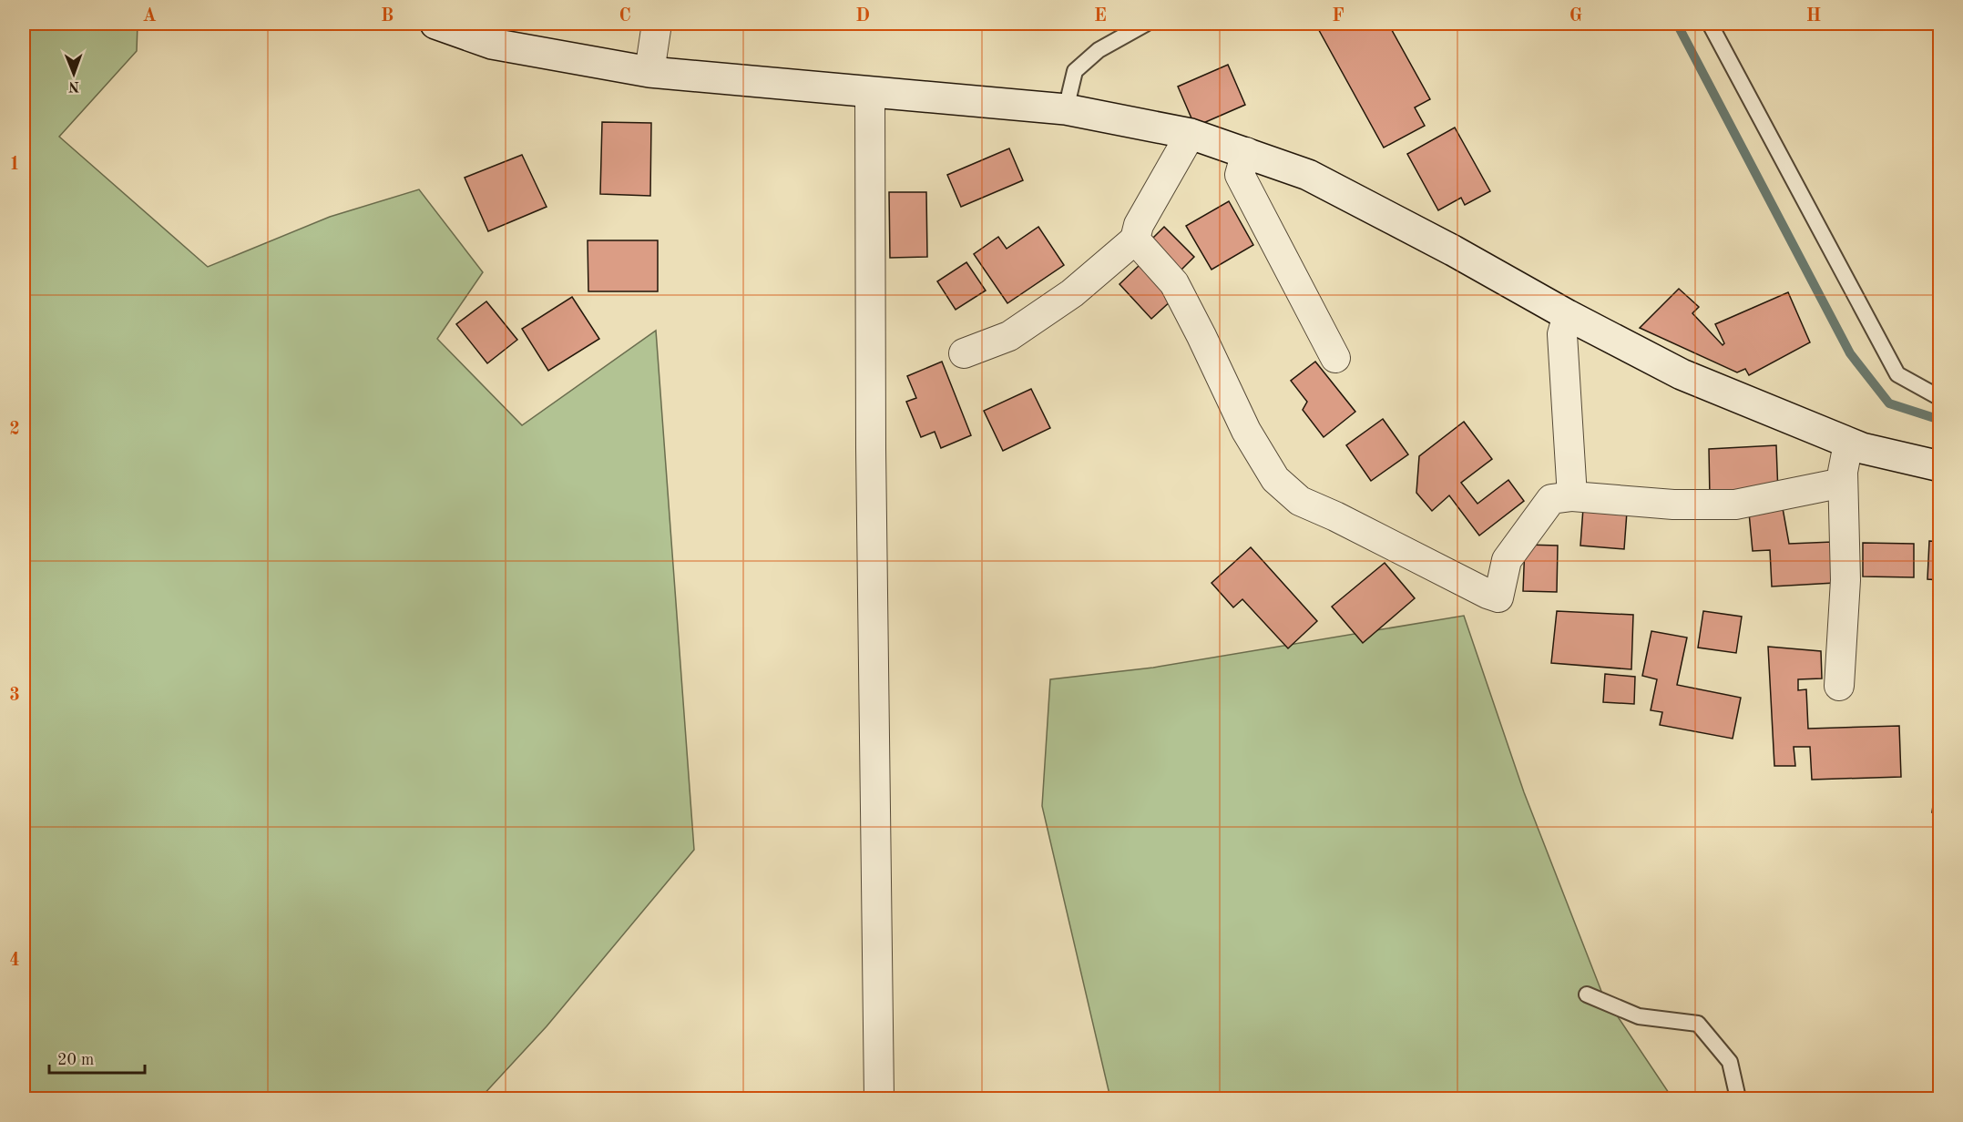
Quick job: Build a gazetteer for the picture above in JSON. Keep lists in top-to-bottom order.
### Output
{
  "scale_bar": "20 m",
  "north": "bottom",
  "grid": {
    "columns": [
      "A",
      "B",
      "C",
      "D",
      "E",
      "F",
      "G",
      "H"
    ],
    "rows": [
      "1",
      "2",
      "3",
      "4"
    ]
  }
}
